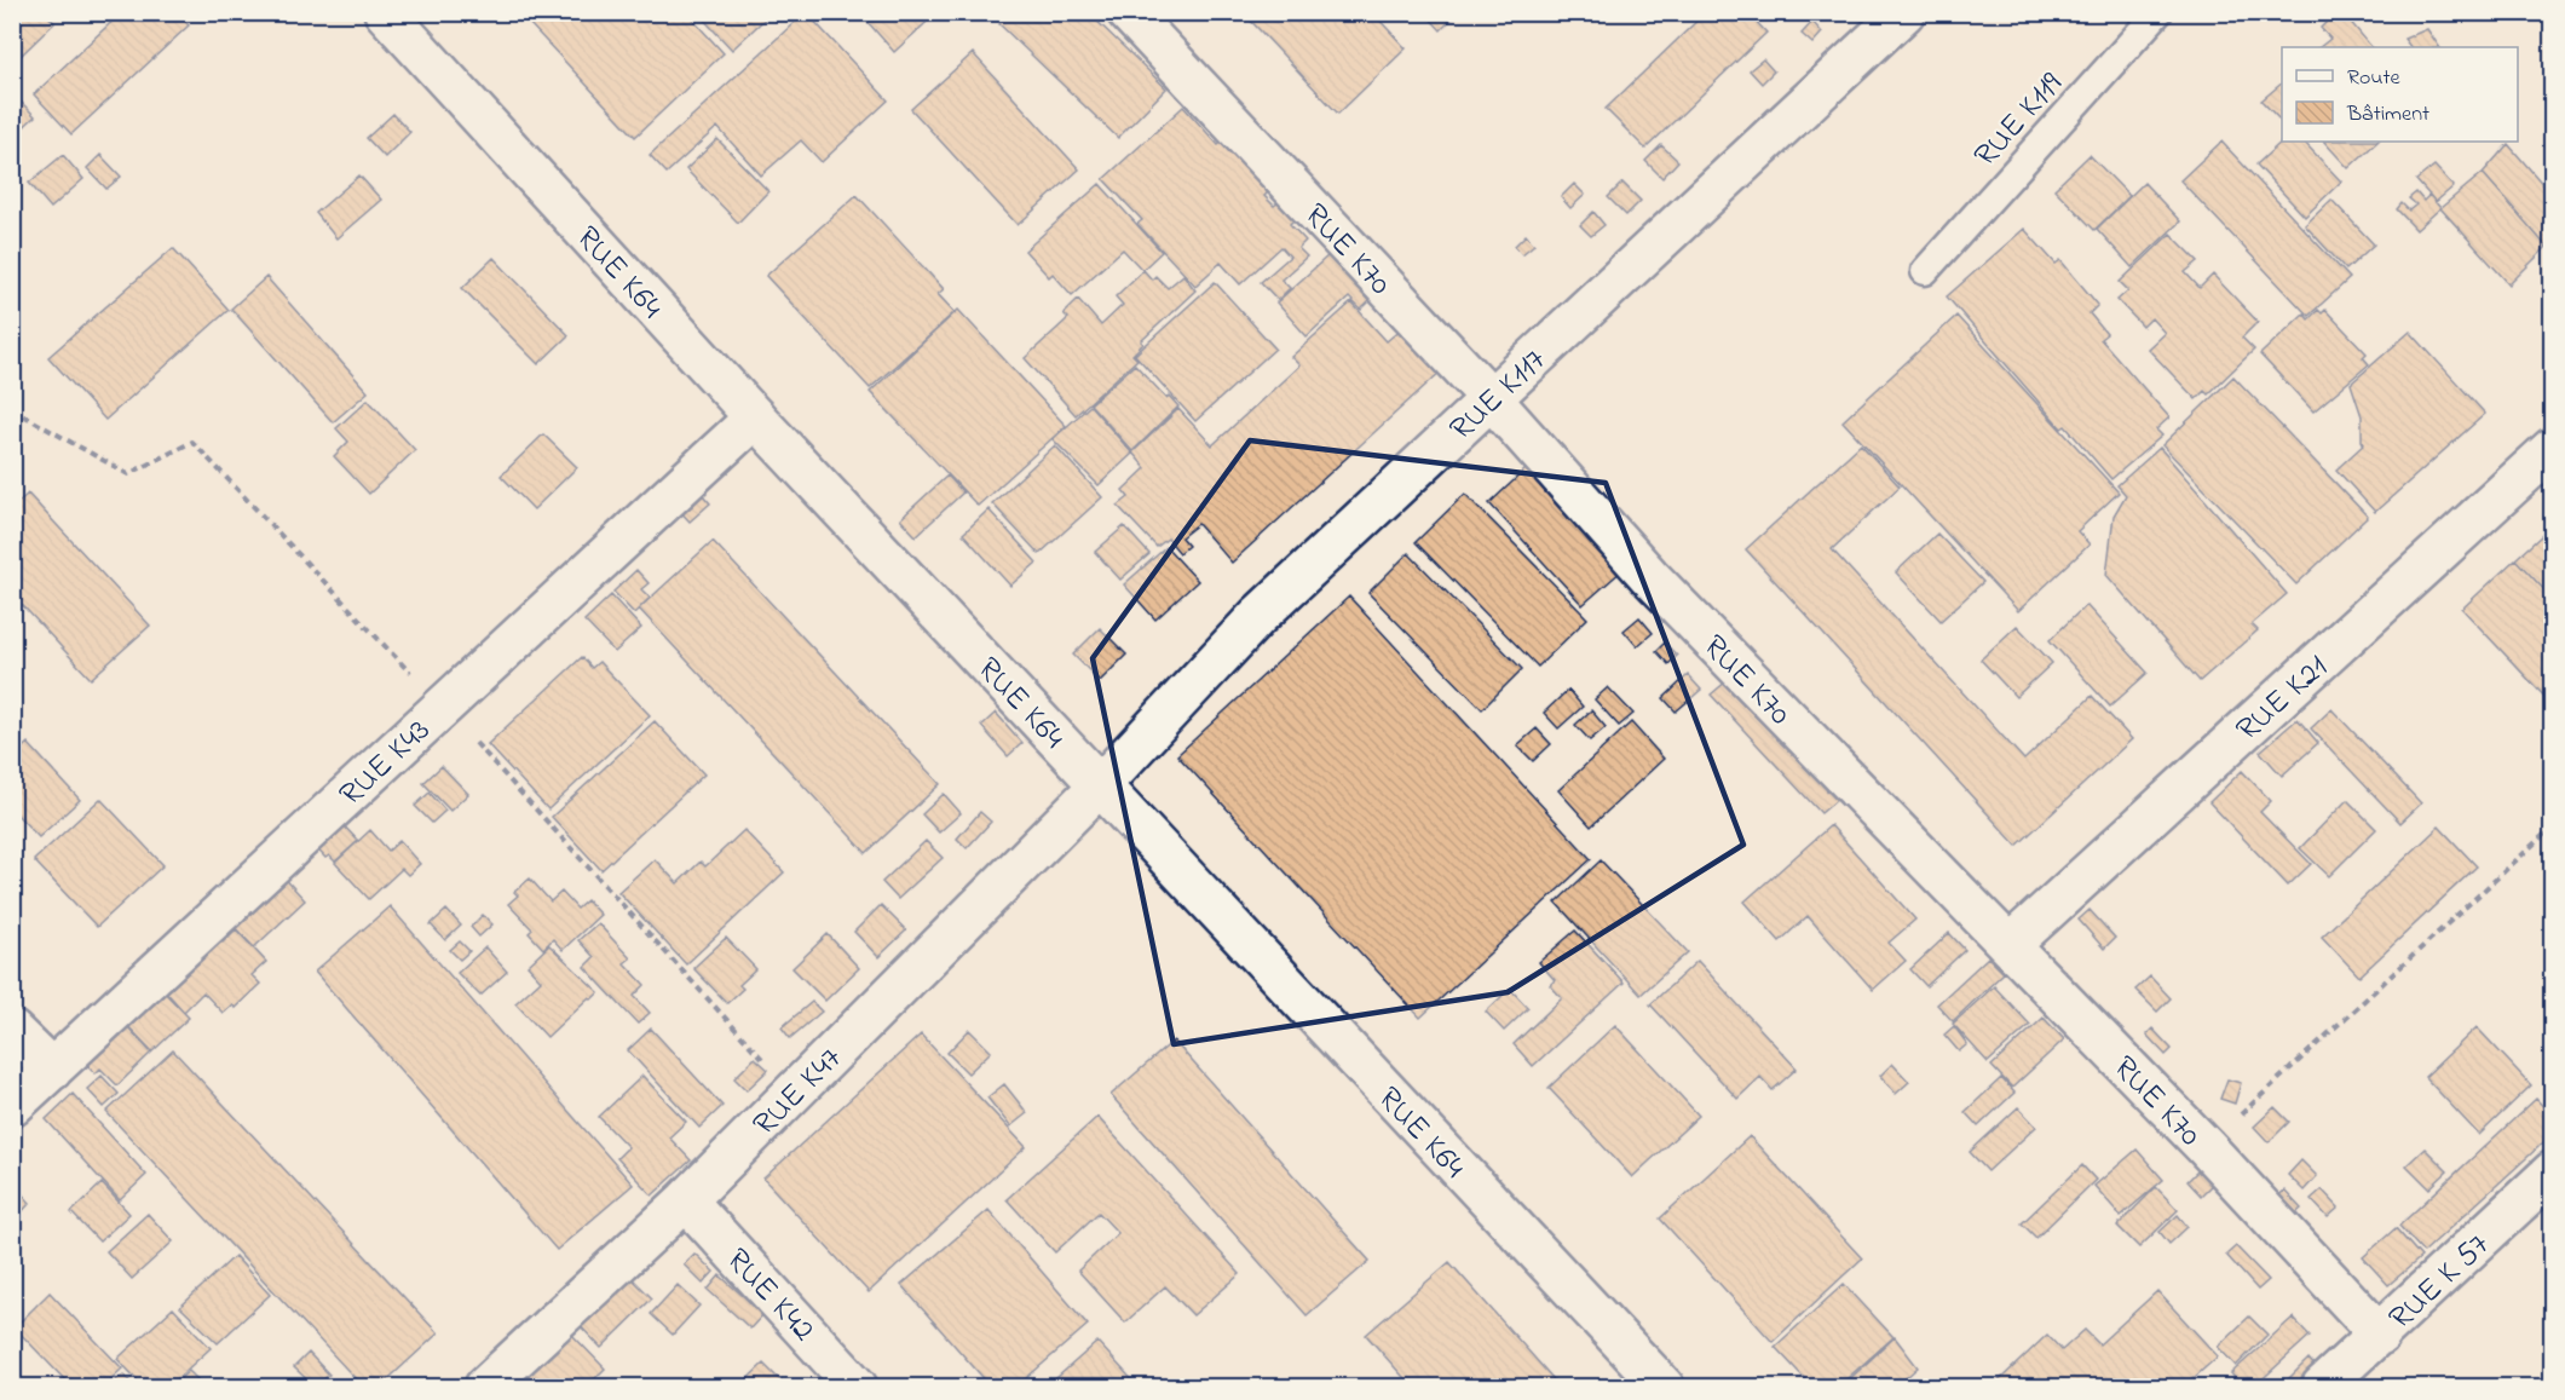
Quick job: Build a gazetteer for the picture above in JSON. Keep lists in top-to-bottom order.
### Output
{
  "streets": {
    "street": [
      "RUE K70",
      "RUE K64",
      "RUE K117",
      "RUE K21",
      "RUE K43",
      "RUE K47",
      "RUE K 57",
      "RUE K42"
    ],
    "lane": ["RUE K119"]
  },
  "crossings": [
    ["RUE K70", "RUE K117"],
    ["RUE K70", "RUE K21"],
    ["RUE K70", "RUE K 57"],
    ["RUE K64", "RUE K117"],
    ["RUE K64", "RUE K43"],
    ["RUE K64", "RUE K47"],
    ["RUE K117", "RUE K47"],
    ["RUE K47", "RUE K42"]
  ],
  "legend": ["Route", "Bâtiment"]
}
